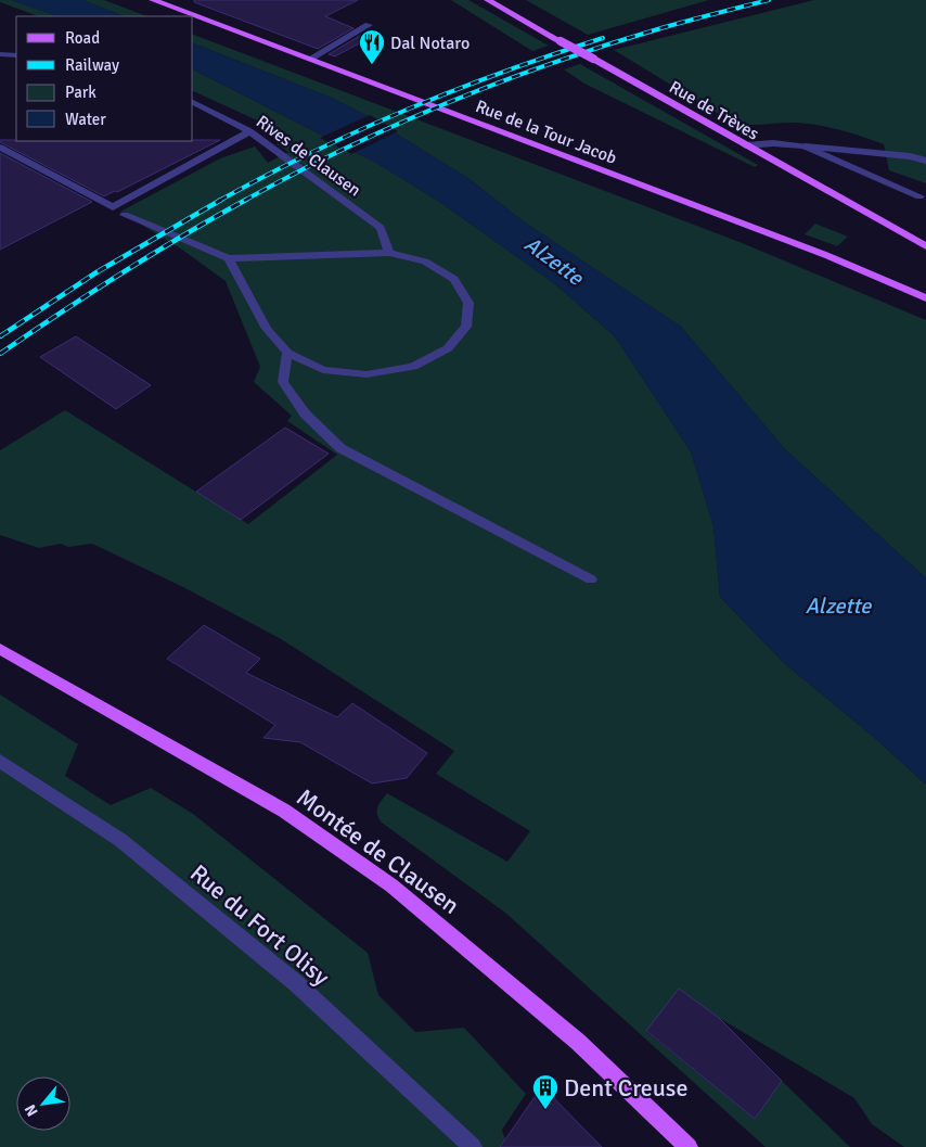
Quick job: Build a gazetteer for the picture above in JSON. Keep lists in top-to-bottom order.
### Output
{
  "streets": {
    "main road": ["Rue de Trèves", "Rue de la Tour Jacob", "Montée de Clausen"],
    "street": ["Rives de Clausen", "Rue du Fort Olisy"]
  },
  "water": ["Alzette"],
  "places": {
    "restaurant": ["Dal Notaro"],
    "building": ["Dent Creuse"]
  },
  "legend": [
    "Road",
    "Railway",
    "Park",
    "Water"
  ],
  "north": "bottom left"
}
